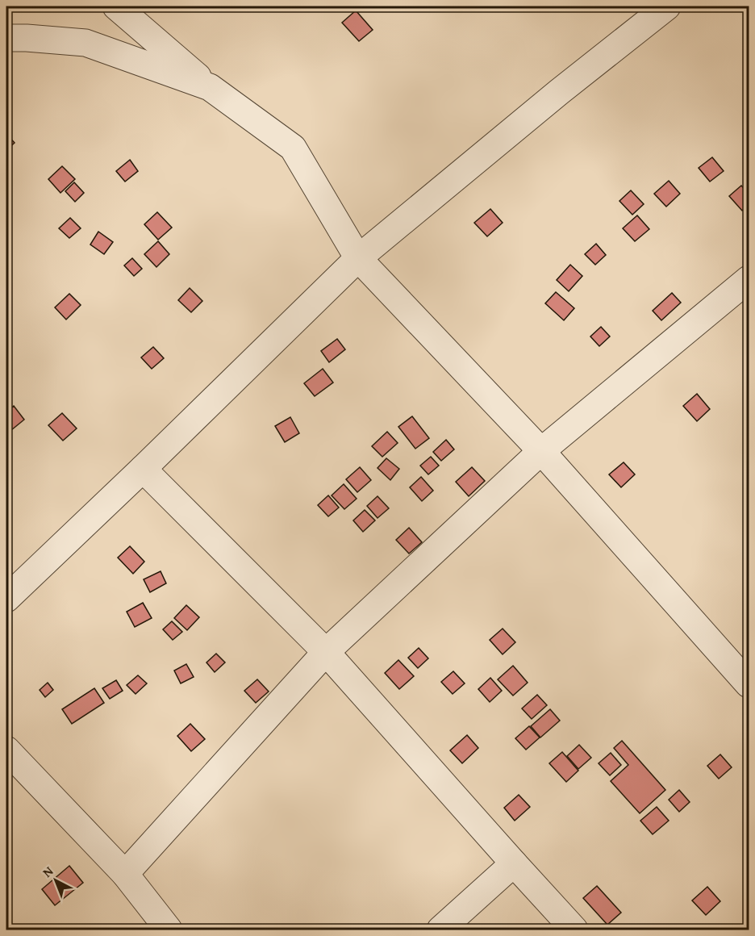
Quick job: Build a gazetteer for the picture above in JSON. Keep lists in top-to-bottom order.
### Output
{
  "north": "top left"
}
